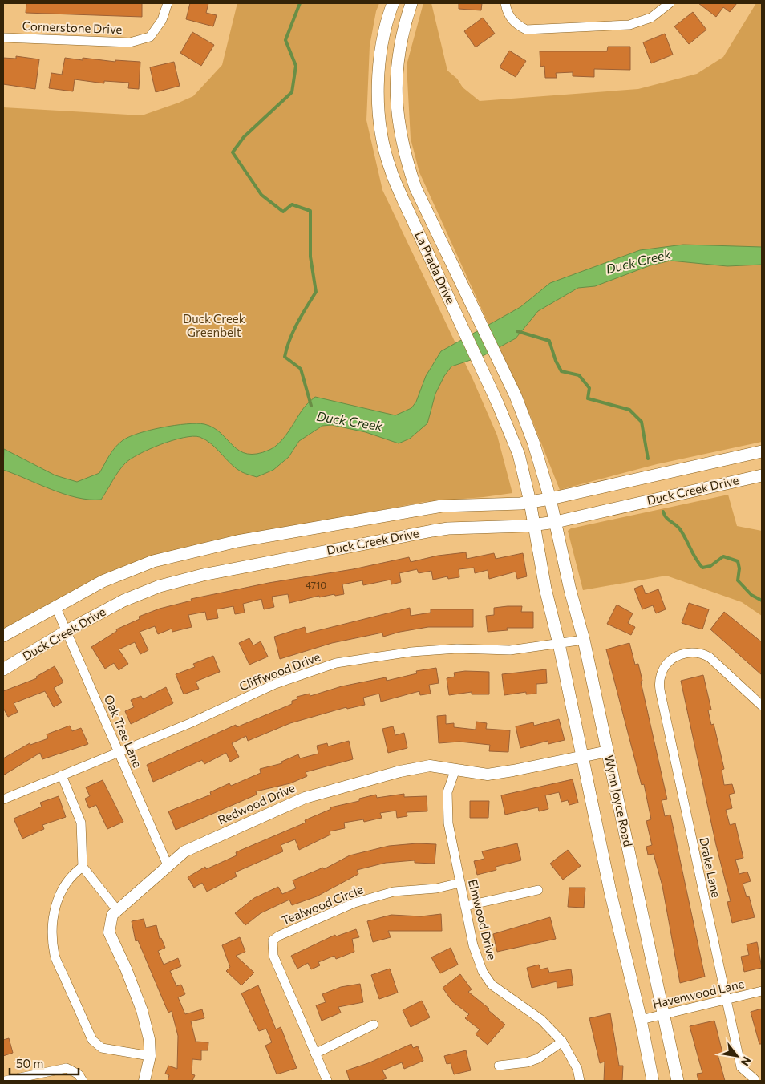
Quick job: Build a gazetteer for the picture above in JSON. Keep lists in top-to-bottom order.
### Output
{
  "streets": {
    "main road": ["La Prada Drive", "Duck Creek Drive", "Wynn Joyce Road"],
    "street": [
      "Cornerstone Drive",
      "Cliffwood Drive",
      "Oak Tree Lane",
      "Redwood Drive",
      "Drake Lane",
      "Tealwood Circle",
      "Elmwood Drive",
      "Havenwood Lane"
    ]
  },
  "crossings": [
    ["La Prada Drive", "Duck Creek Drive"],
    ["La Prada Drive", "Wynn Joyce Road"],
    ["Duck Creek Drive", "Oak Tree Lane"],
    ["Duck Creek Drive", "Wynn Joyce Road"],
    ["Cliffwood Drive", "Oak Tree Lane"],
    ["Cliffwood Drive", "Wynn Joyce Road"],
    ["Oak Tree Lane", "Redwood Drive"],
    ["Wynn Joyce Road", "Redwood Drive"],
    ["Wynn Joyce Road", "Havenwood Lane"],
    ["Redwood Drive", "Elmwood Drive"],
    ["Drake Lane", "Havenwood Lane"],
    ["Tealwood Circle", "Elmwood Drive"]
  ],
  "water": ["Duck Creek"],
  "parks": ["Duck Creek Greenbelt"],
  "house_numbers": ["4710"],
  "scale_bar": "50 m",
  "north": "bottom right"
}
